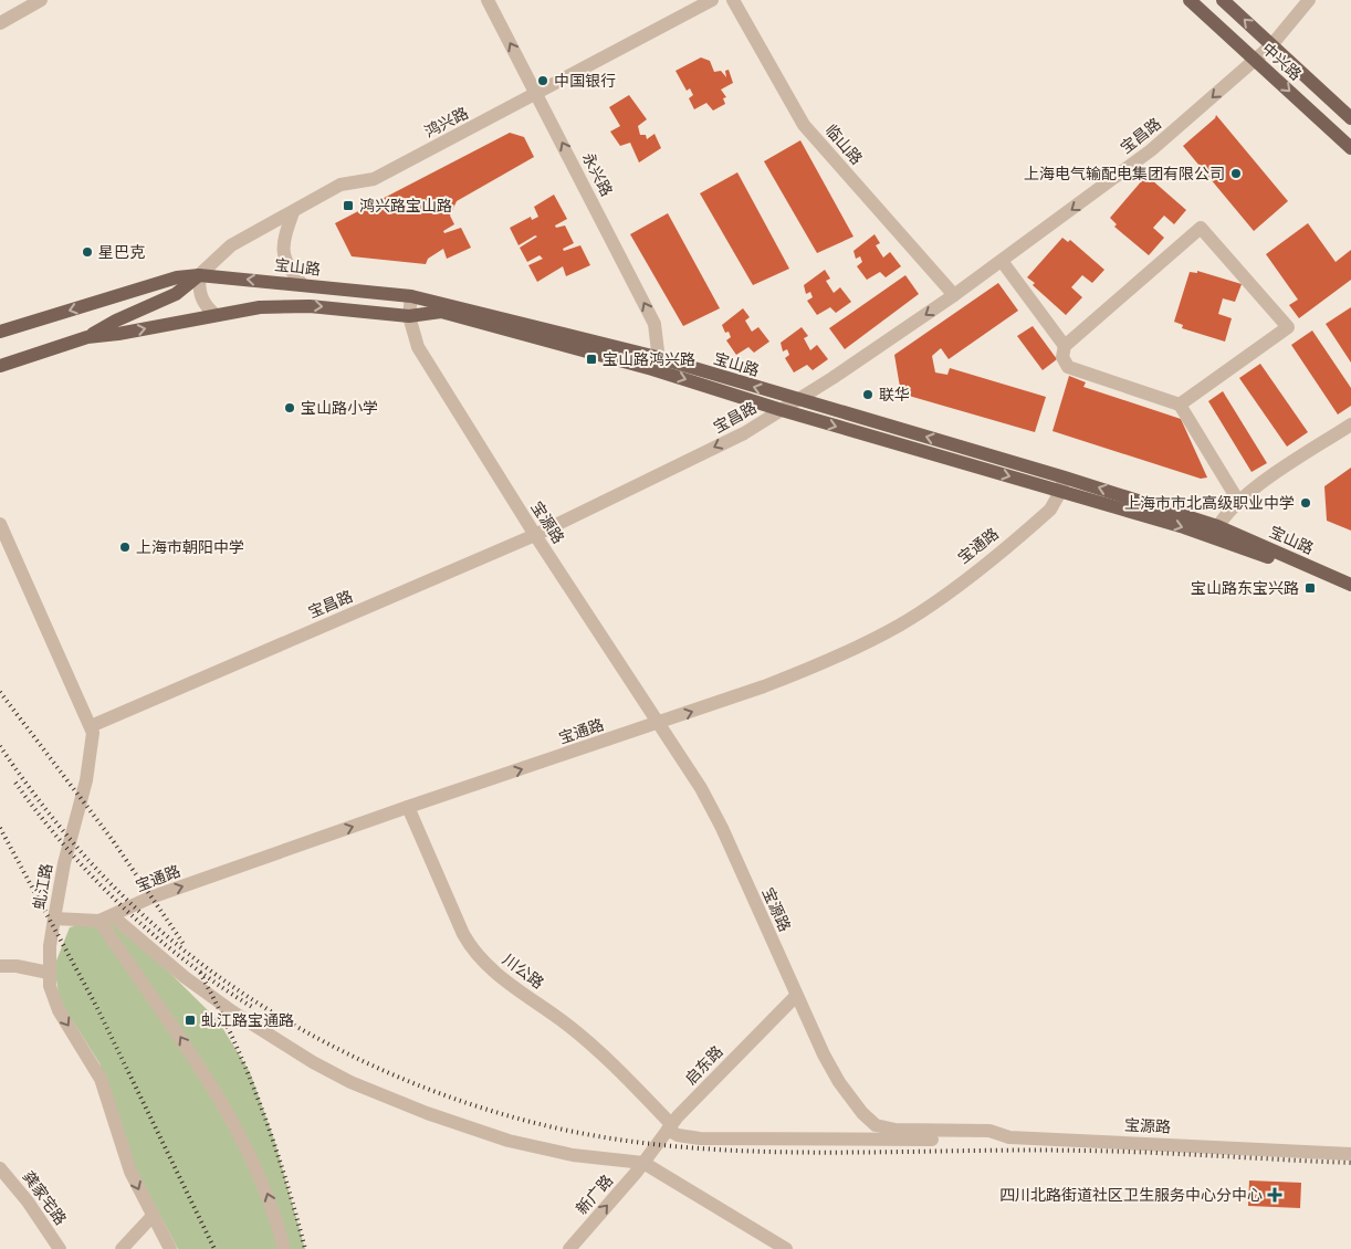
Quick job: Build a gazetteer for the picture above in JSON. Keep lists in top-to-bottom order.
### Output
{
  "streets": {
    "main road": ["中兴路", "宝山路"],
    "street": [
      "鸿兴路",
      "宝昌路",
      "临山路",
      "永兴路",
      "宝源路",
      "宝通路",
      "虬江路",
      "川公路",
      "启东路",
      "新广路",
      "龚家宅路"
    ]
  },
  "crossings": [
    ["中兴路", "宝昌路"],
    ["鸿兴路", "永兴路"],
    ["鸿兴路", "宝山路"],
    ["宝昌路", "临山路"],
    ["宝昌路", "宝山路"],
    ["宝昌路", "宝源路"],
    ["宝昌路", "虬江路"],
    ["永兴路", "宝山路"],
    ["宝山路", "宝源路"],
    ["宝山路", "宝通路"],
    ["宝源路", "宝通路"],
    ["宝源路", "启东路"],
    ["宝通路", "虬江路"],
    ["宝通路", "川公路"],
    ["川公路", "启东路"],
    ["启东路", "新广路"]
  ],
  "one_way": [
    "宝昌路",
    "永兴路",
    "宝通路",
    "新广路"
  ],
  "places": {
    "other": [
      "中国银行",
      "上海电气输配电集团有限公司",
      "星巴克",
      "联华",
      "宝山路小学",
      "上海市市北高级职业中学",
      "上海市朝阳中学"
    ],
    "transit": [
      "鸿兴路宝山路",
      "宝山路鸿兴路",
      "宝山路东宝兴路",
      "虬江路宝通路"
    ],
    "health": ["四川北路街道社区卫生服务中心分中心"]
  }
}
